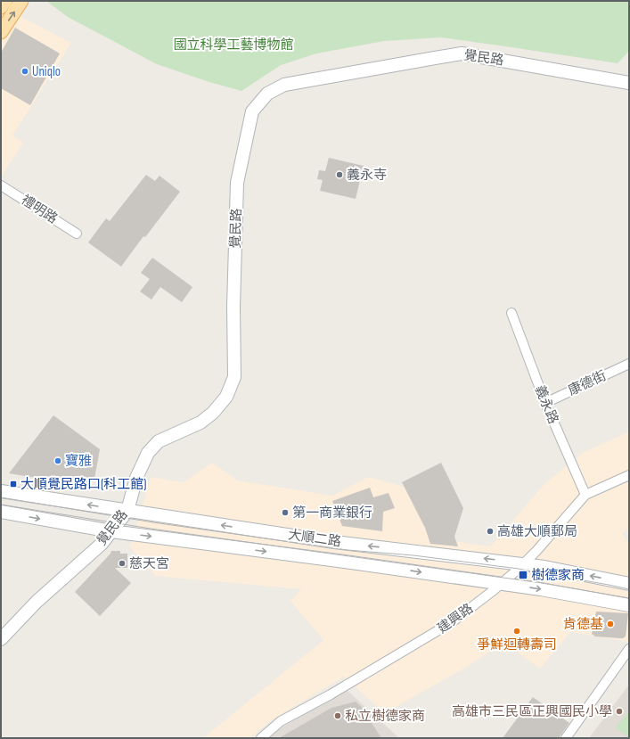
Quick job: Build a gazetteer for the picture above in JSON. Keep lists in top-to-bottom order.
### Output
{
  "streets": {
    "street": [
      "覺民路",
      "禮明路",
      "康德街",
      "義永路",
      "大順二路",
      "建興路"
    ]
  },
  "crossings": [
    ["覺民路", "大順二路"],
    ["康德街", "義永路"],
    ["義永路", "建興路"],
    ["大順二路", "建興路"]
  ],
  "parks": ["國立科學工藝博物館"],
  "places": {
    "other": [
      "Uniqlo",
      "義永寺",
      "寶雅",
      "第一商業銀行",
      "高雄大順郵局",
      "慈天宮",
      "肯德基",
      "爭鮮迴轉壽司",
      "高雄市三民區正興國民小學",
      "私立樹德家商"
    ],
    "transit": ["大順覺民路口(科工館)", "樹德家商"]
  }
}
